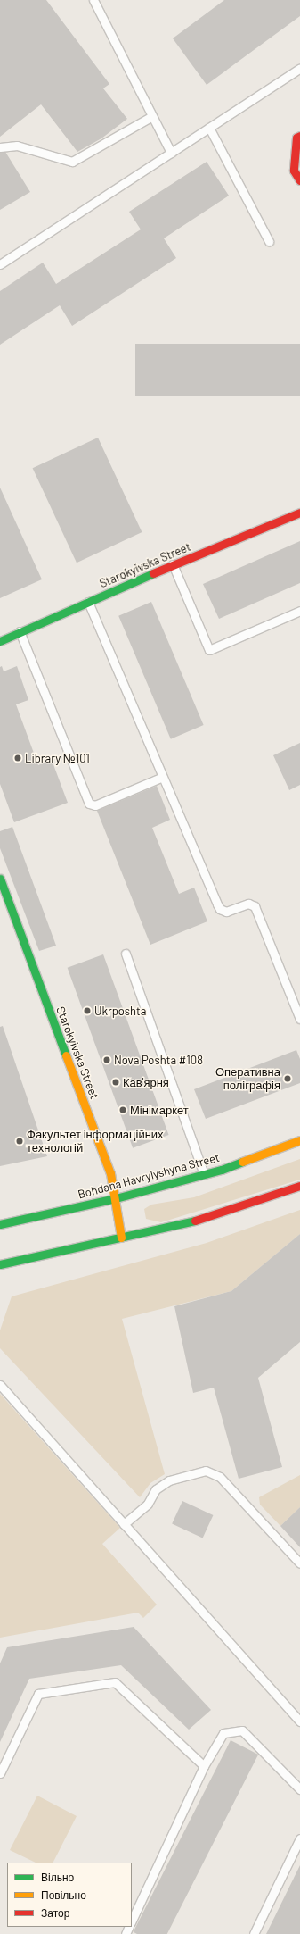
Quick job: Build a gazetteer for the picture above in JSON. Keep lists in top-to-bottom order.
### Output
{
  "streets": {
    "street": ["Starokyivska Street", "Bohdana Havrylyshyna Street"]
  },
  "crossings": [
    ["Starokyivska Street", "Bohdana Havrylyshyna Street"]
  ],
  "places": [
    "Library №101",
    "Ukrposhta",
    "Nova Poshta #108",
    "Оперативна поліграфія",
    "Кав'ярня",
    "Мінімаркет",
    "Факультет інформаційних технологій"
  ],
  "legend": ["Вільно", "Повільно", "Затор"]
}
